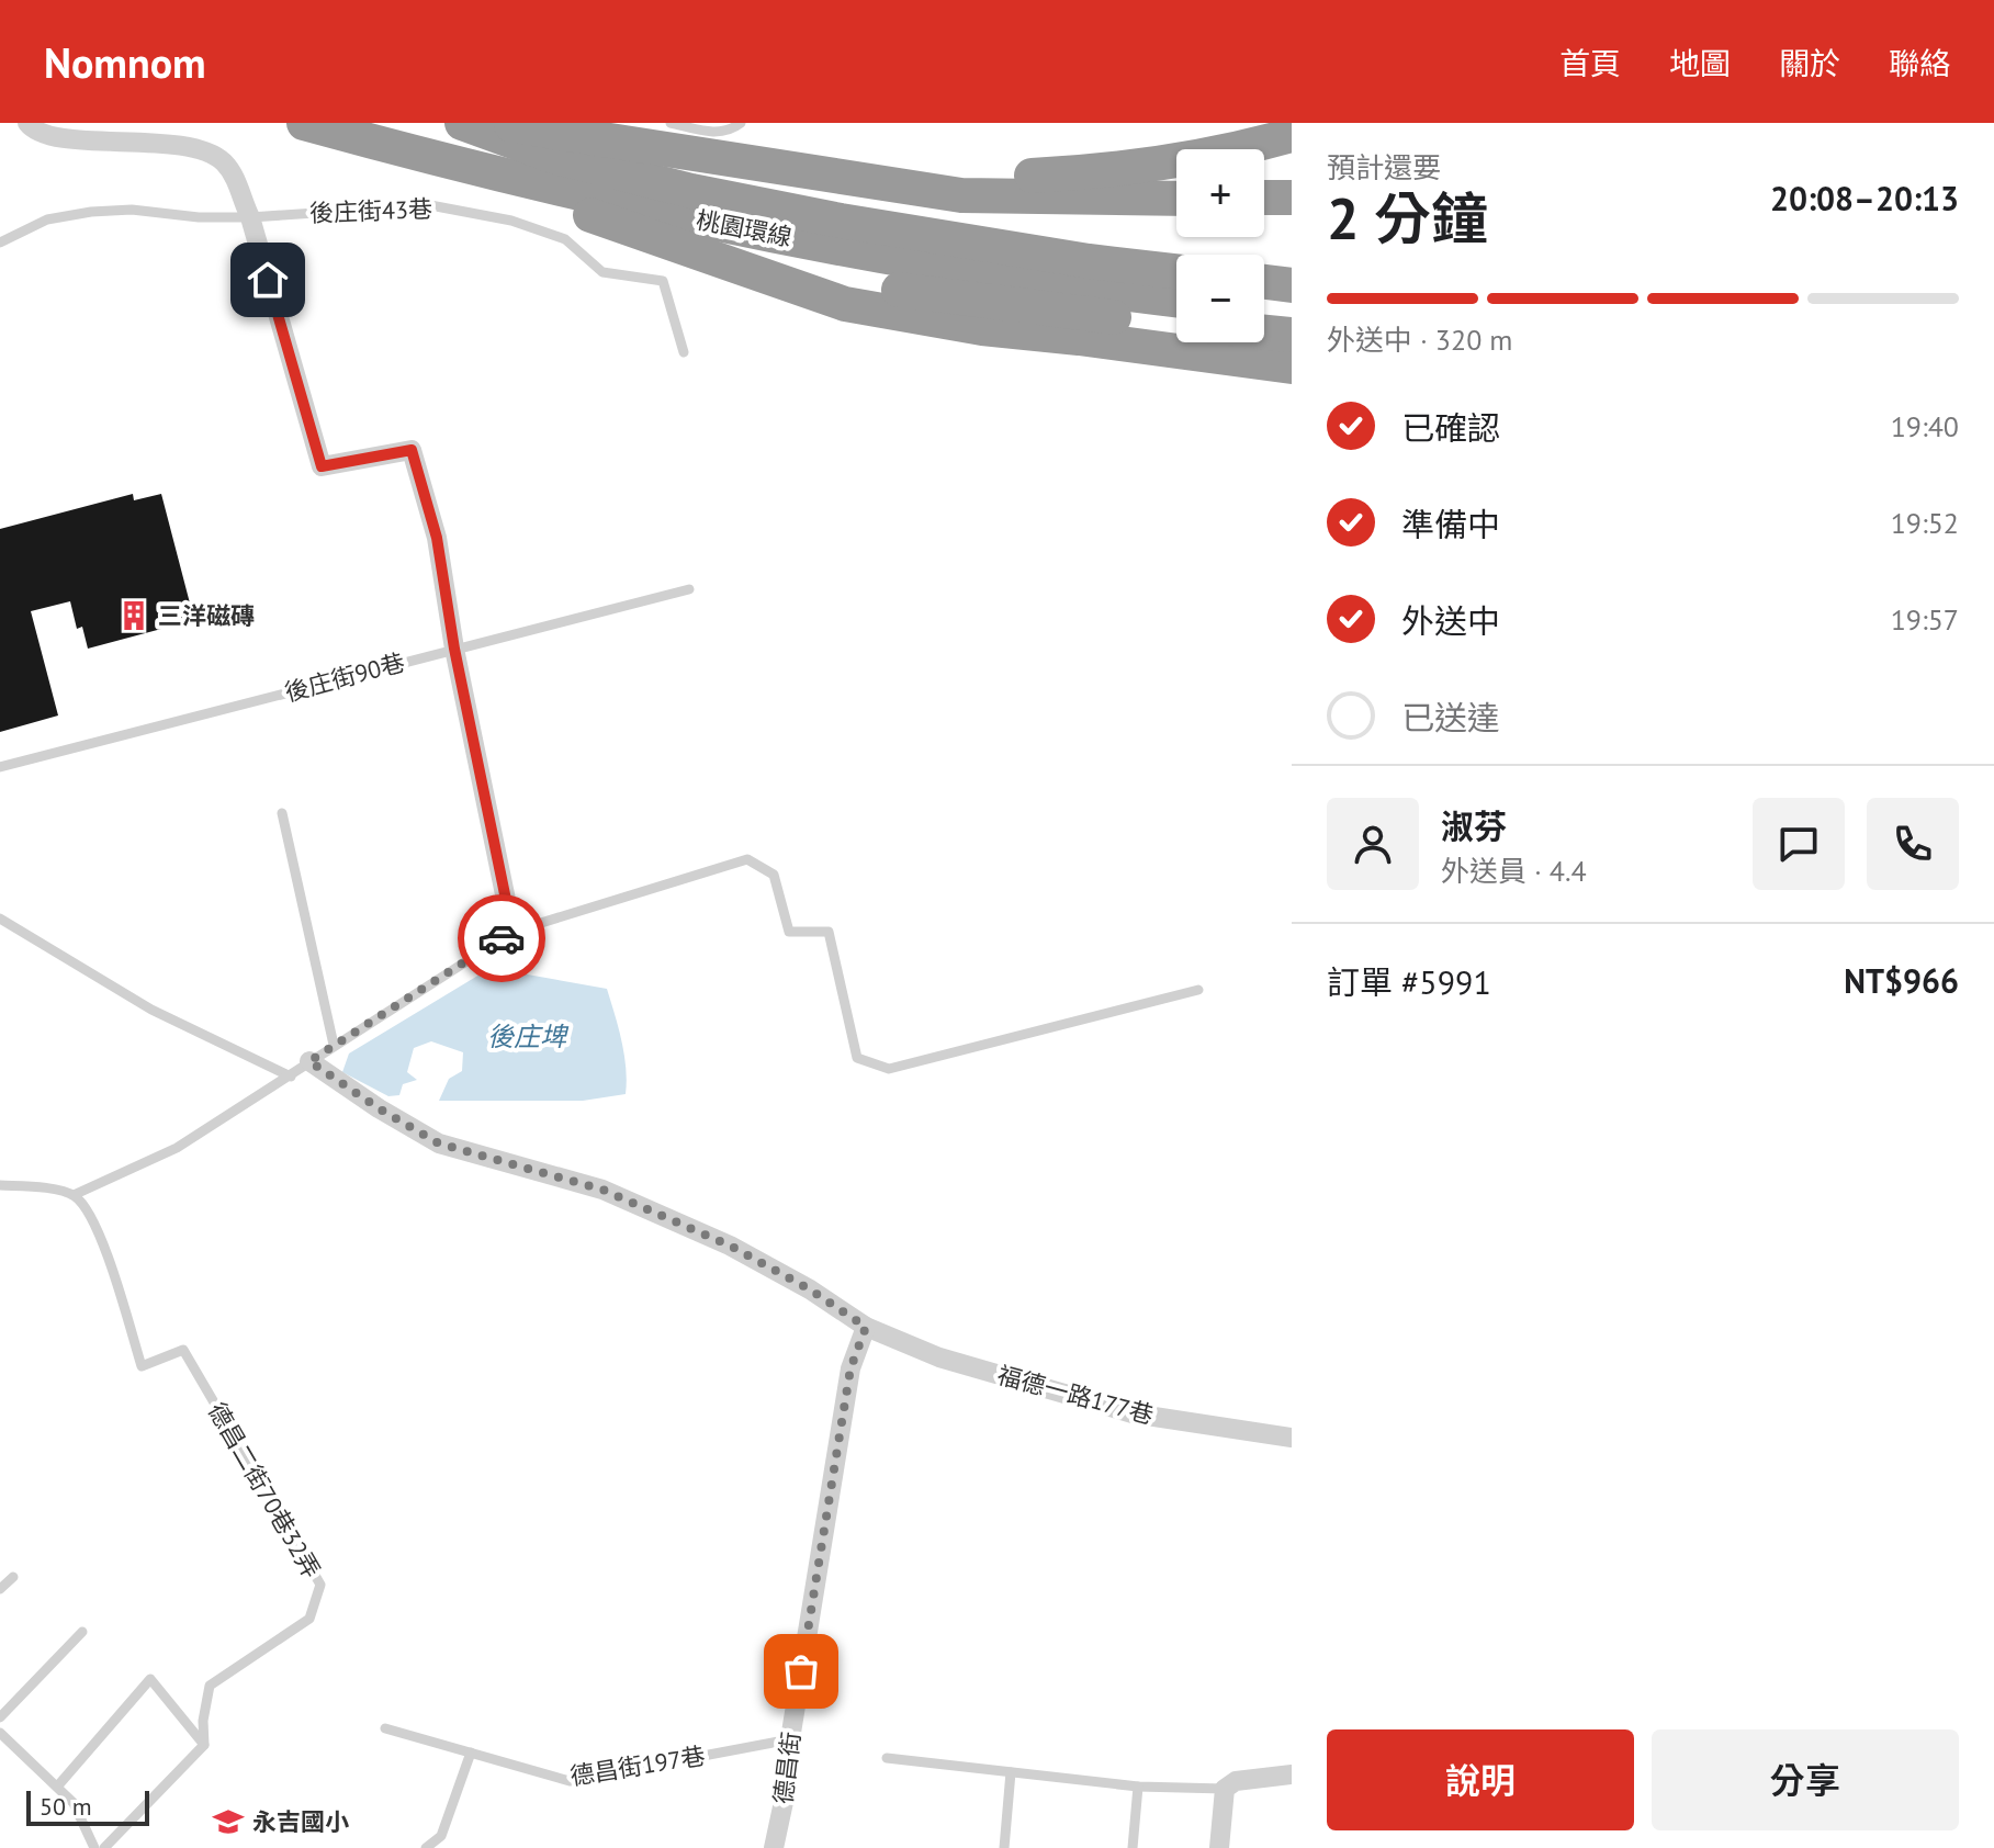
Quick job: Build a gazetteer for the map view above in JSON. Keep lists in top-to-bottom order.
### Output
{
  "streets": {
    "highway": ["桃園環線"],
    "street": ["福德一路177巷", "德昌街"],
    "lane": [
      "後庄街43巷",
      "後庄街90巷",
      "德昌二街70巷32弄",
      "德昌街197巷"
    ]
  },
  "crossings": [
    ["福德一路177巷", "德昌街"],
    ["德昌街197巷", "德昌街"]
  ],
  "water": ["後庄埤"],
  "places": {
    "building": ["三洋磁磚"],
    "school or university": ["永吉國小"]
  },
  "scale_bar": "50 m",
  "page": {
    "header": "Nomnom",
    "nav": [
      "首頁",
      "地圖",
      "關於",
      "聯絡"
    ],
    "heading": ["2 分鐘", "預計還要", "20:08–20:13"],
    "panel": [
      "淑芬",
      "外送員 · 4.4",
      "訂單 #5991",
      "NT$966"
    ],
    "map_buttons": ["+", "−"],
    "bar": "外送中 · 320 m",
    "list": [
      ["已確認", "19:40"],
      ["準備中", "19:52"],
      ["外送中", "19:57"],
      "已送達"
    ],
    "buttons": ["說明", "分享"],
    "scale": "50 m"
  }
}
